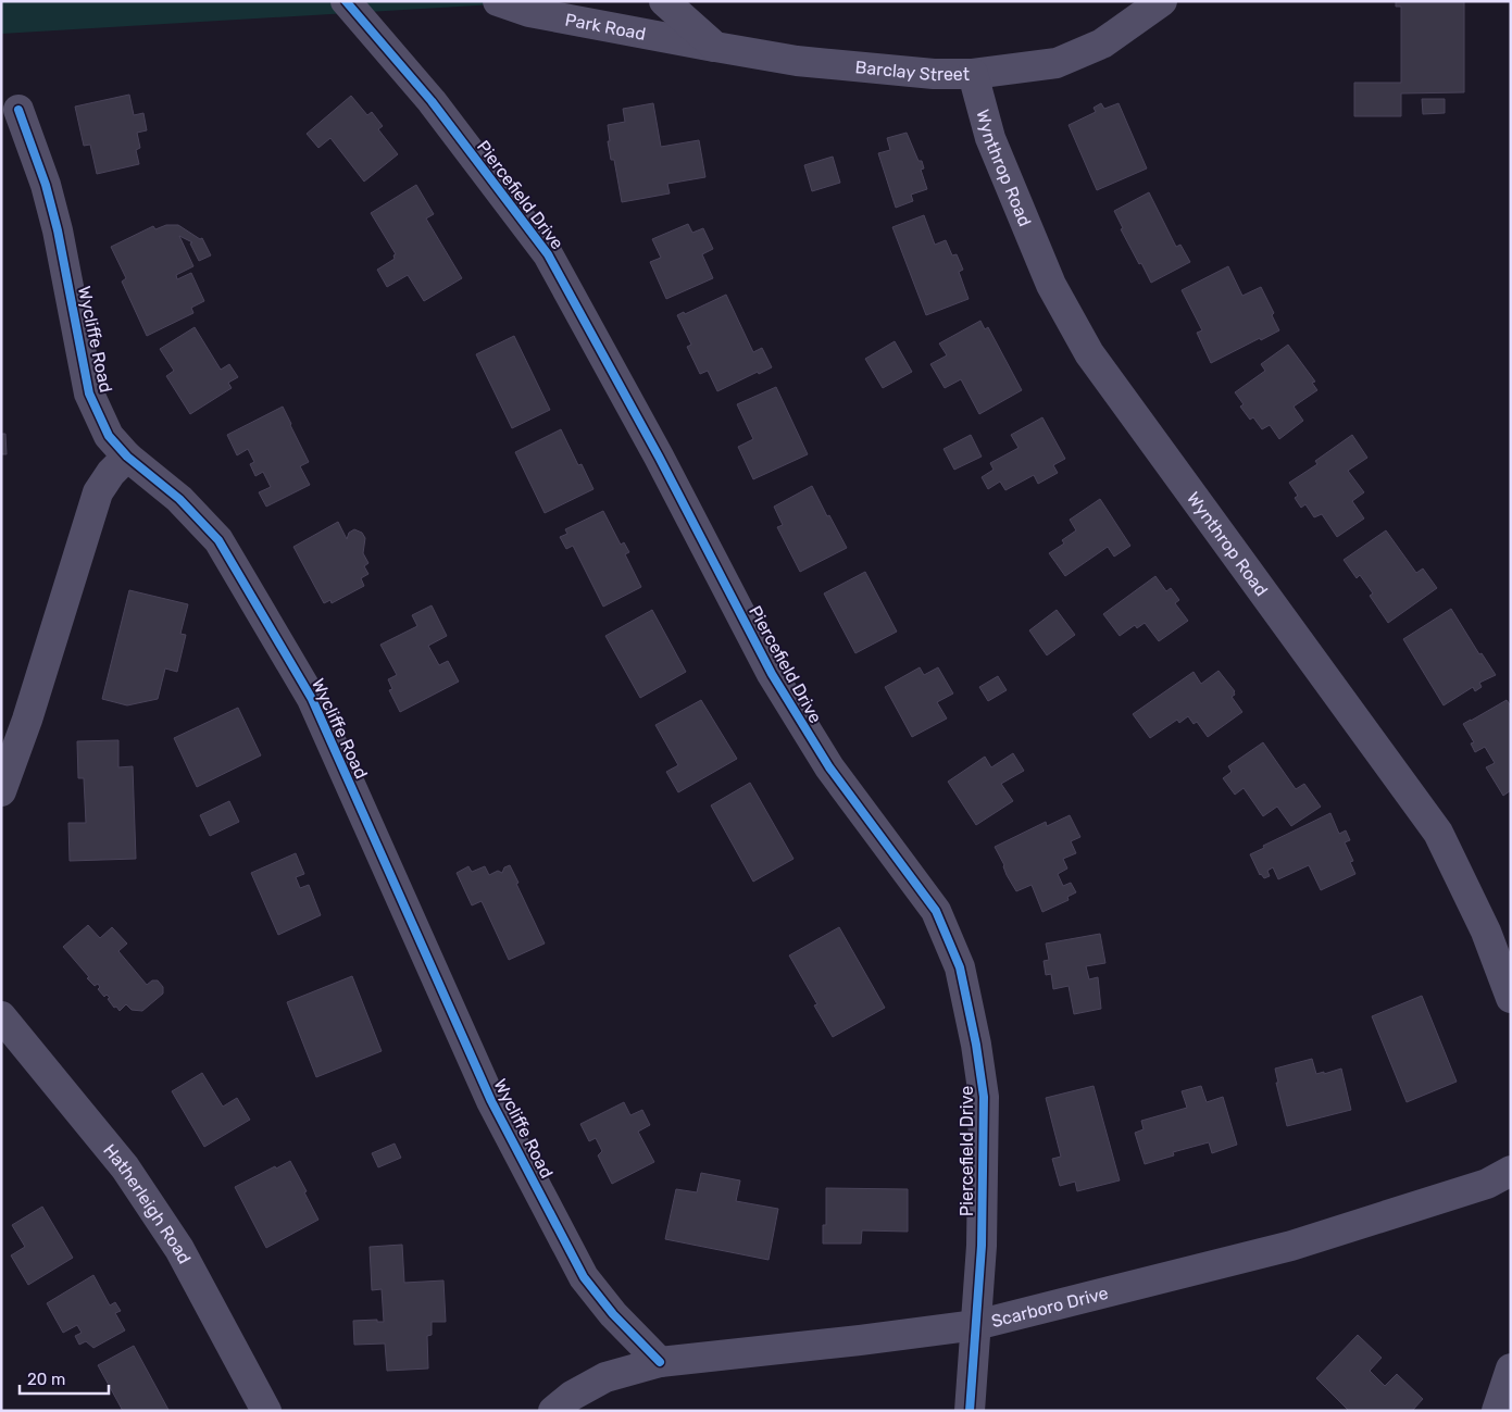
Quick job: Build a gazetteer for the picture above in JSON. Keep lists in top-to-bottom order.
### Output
{
  "streets": {
    "street": [
      "Park Road",
      "Barclay Street",
      "Wynthrop Road",
      "Piercefield Drive",
      "Wycliffe Road",
      "Hatherleigh Road",
      "Scarboro Drive"
    ]
  },
  "crossings": [
    ["Park Road", "Barclay Street"],
    ["Barclay Street", "Wynthrop Road"],
    ["Piercefield Drive", "Scarboro Drive"],
    ["Wycliffe Road", "Scarboro Drive"]
  ],
  "scale_bar": "20 m"
}
